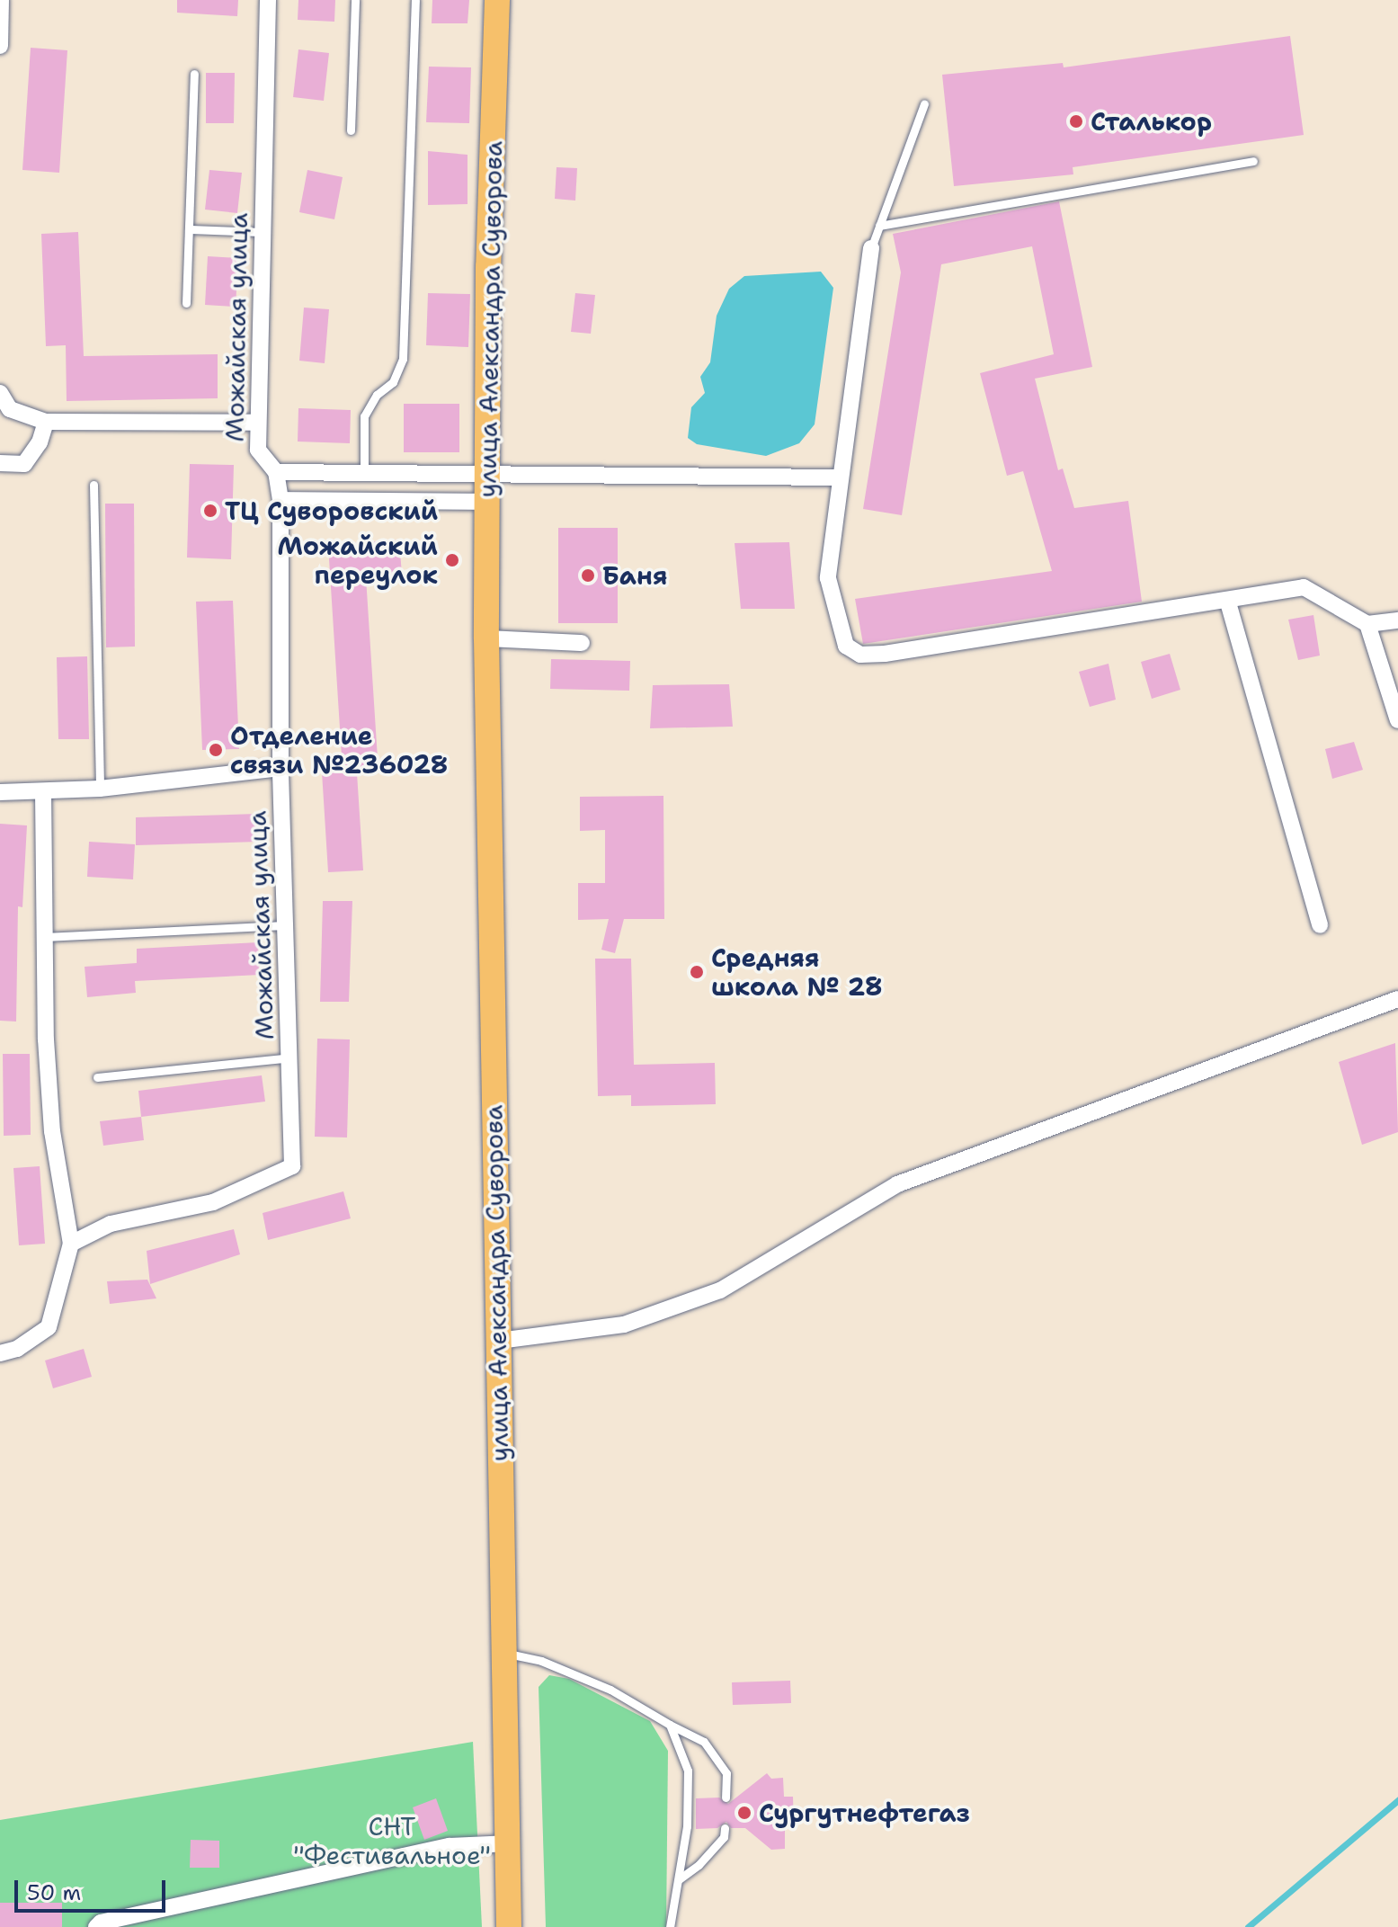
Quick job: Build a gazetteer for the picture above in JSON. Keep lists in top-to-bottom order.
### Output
{
  "streets": {
    "main road": ["улица Александра Суворова"],
    "street": ["Можайская улица"]
  },
  "parks": ["СНТ \"Фестивальное\""],
  "places": [
    "Сталькор",
    "ТЦ Суворовский",
    "Можайский переулок",
    "Баня",
    "Отделение связи №236028",
    "Средняя школа № 28",
    "Сургутнефтегаз"
  ],
  "scale_bar": "50 m"
}
